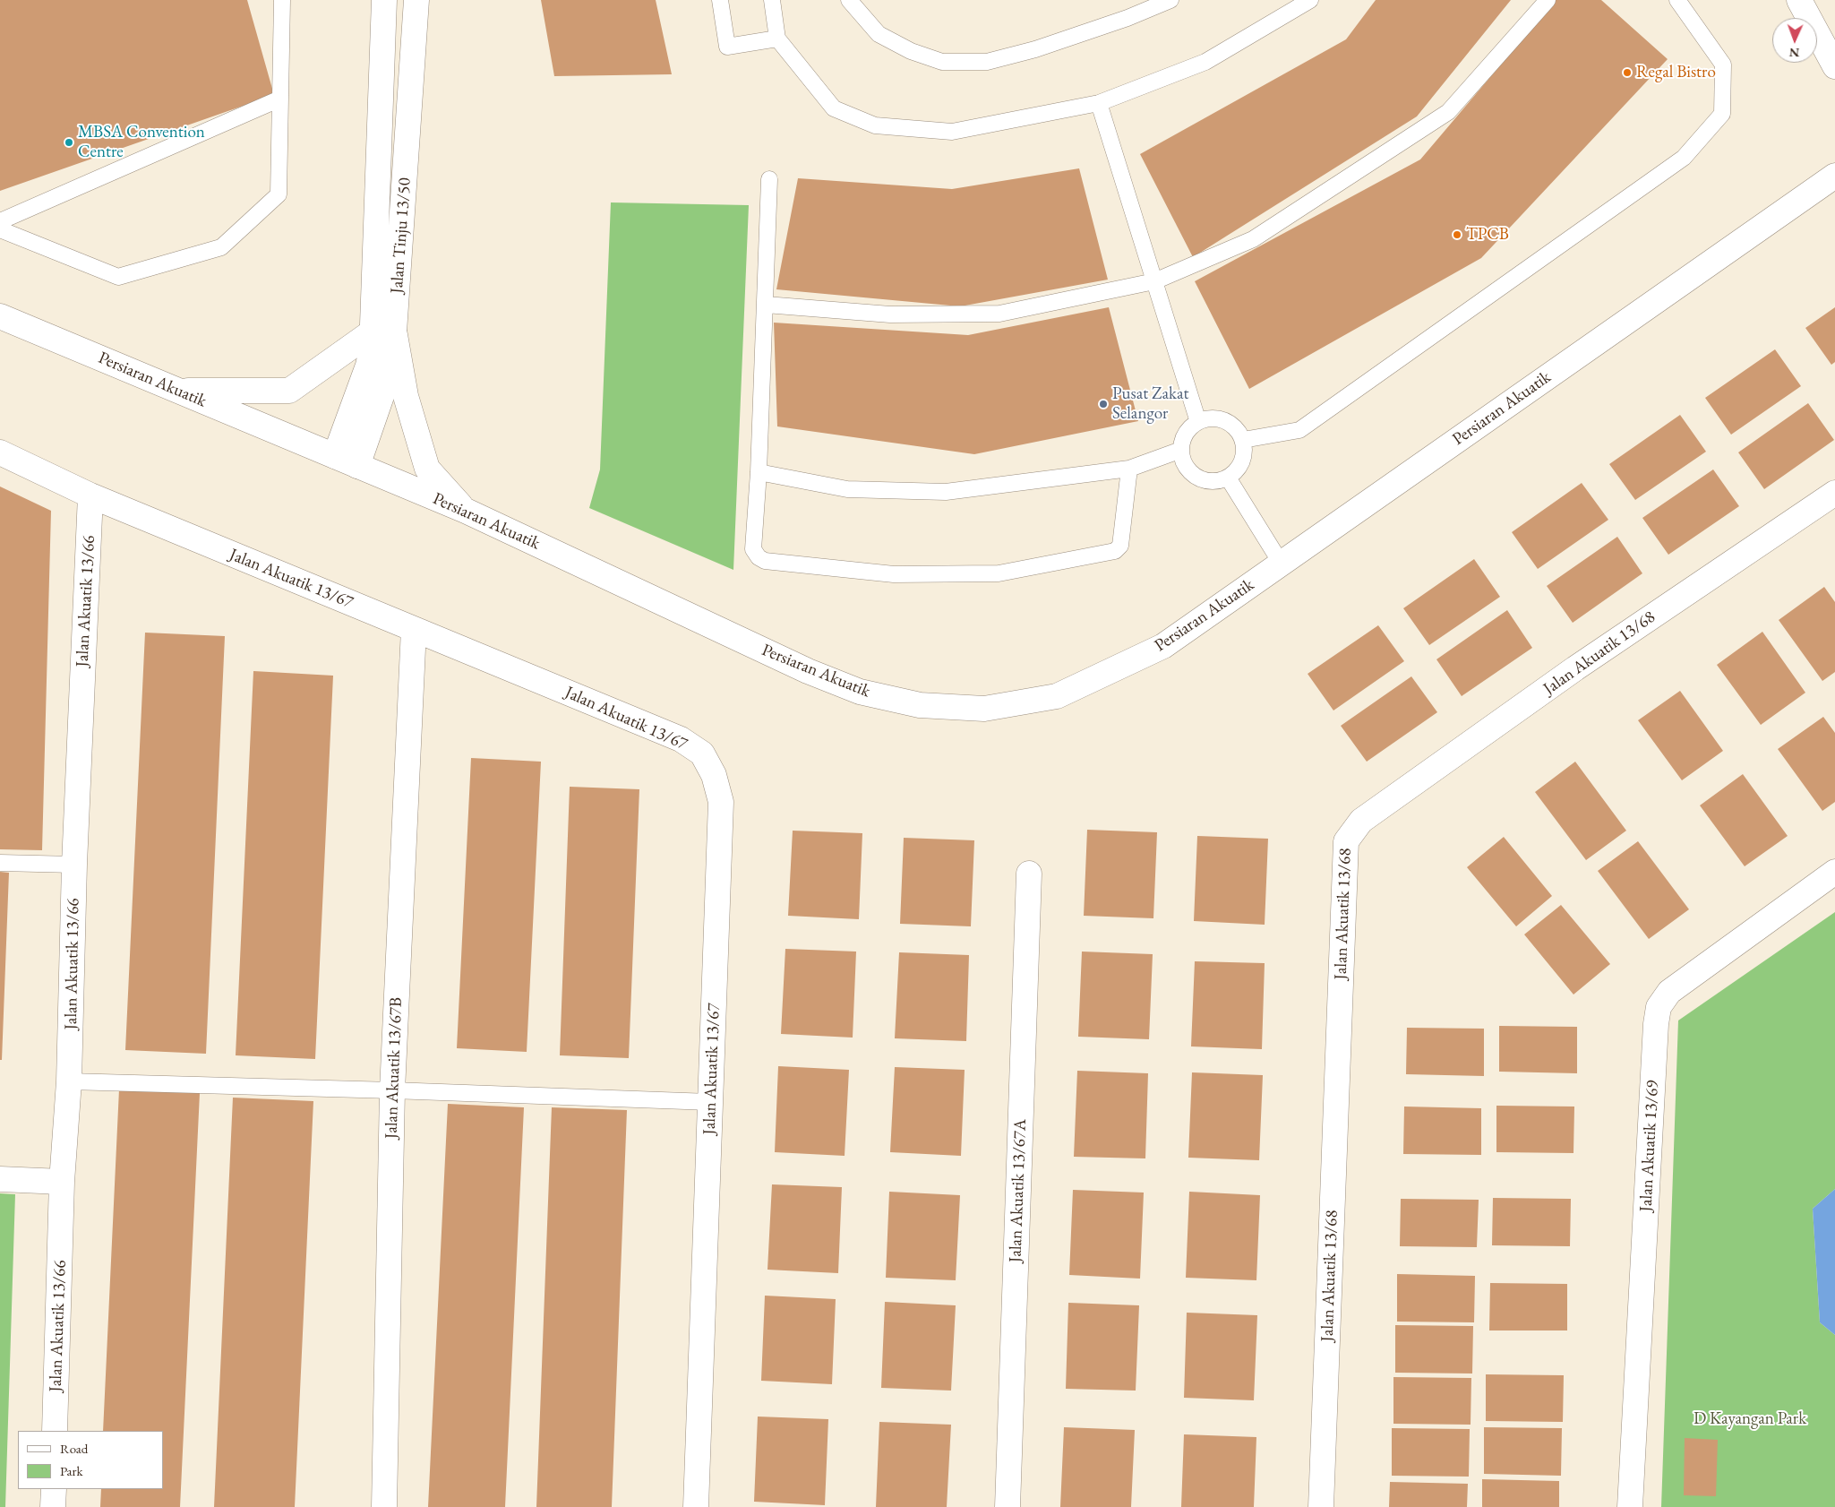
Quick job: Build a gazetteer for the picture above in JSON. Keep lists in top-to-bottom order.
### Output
{
  "streets": {
    "street": [
      "Jalan Tinju 13/50",
      "Persiaran Akuatik",
      "Jalan Akuatik 13/67",
      "Jalan Akuatik 13/66",
      "Jalan Akuatik 13/68",
      "Jalan Akuatik 13/67B",
      "Jalan Akuatik 13/69",
      "Jalan Akuatik 13/67A"
    ]
  },
  "crossings": [
    ["Jalan Tinju 13/50", "Persiaran Akuatik"],
    ["Jalan Akuatik 13/67", "Jalan Akuatik 13/66"],
    ["Jalan Akuatik 13/67", "Jalan Akuatik 13/67B"]
  ],
  "parks": ["D Kayangan Park"],
  "places": [
    "Regal Bistro",
    "MBSA Convention Centre",
    "TPCB",
    "Pusat Zakat Selangor"
  ],
  "legend": ["Road", "Park"],
  "north": "bottom"
}
